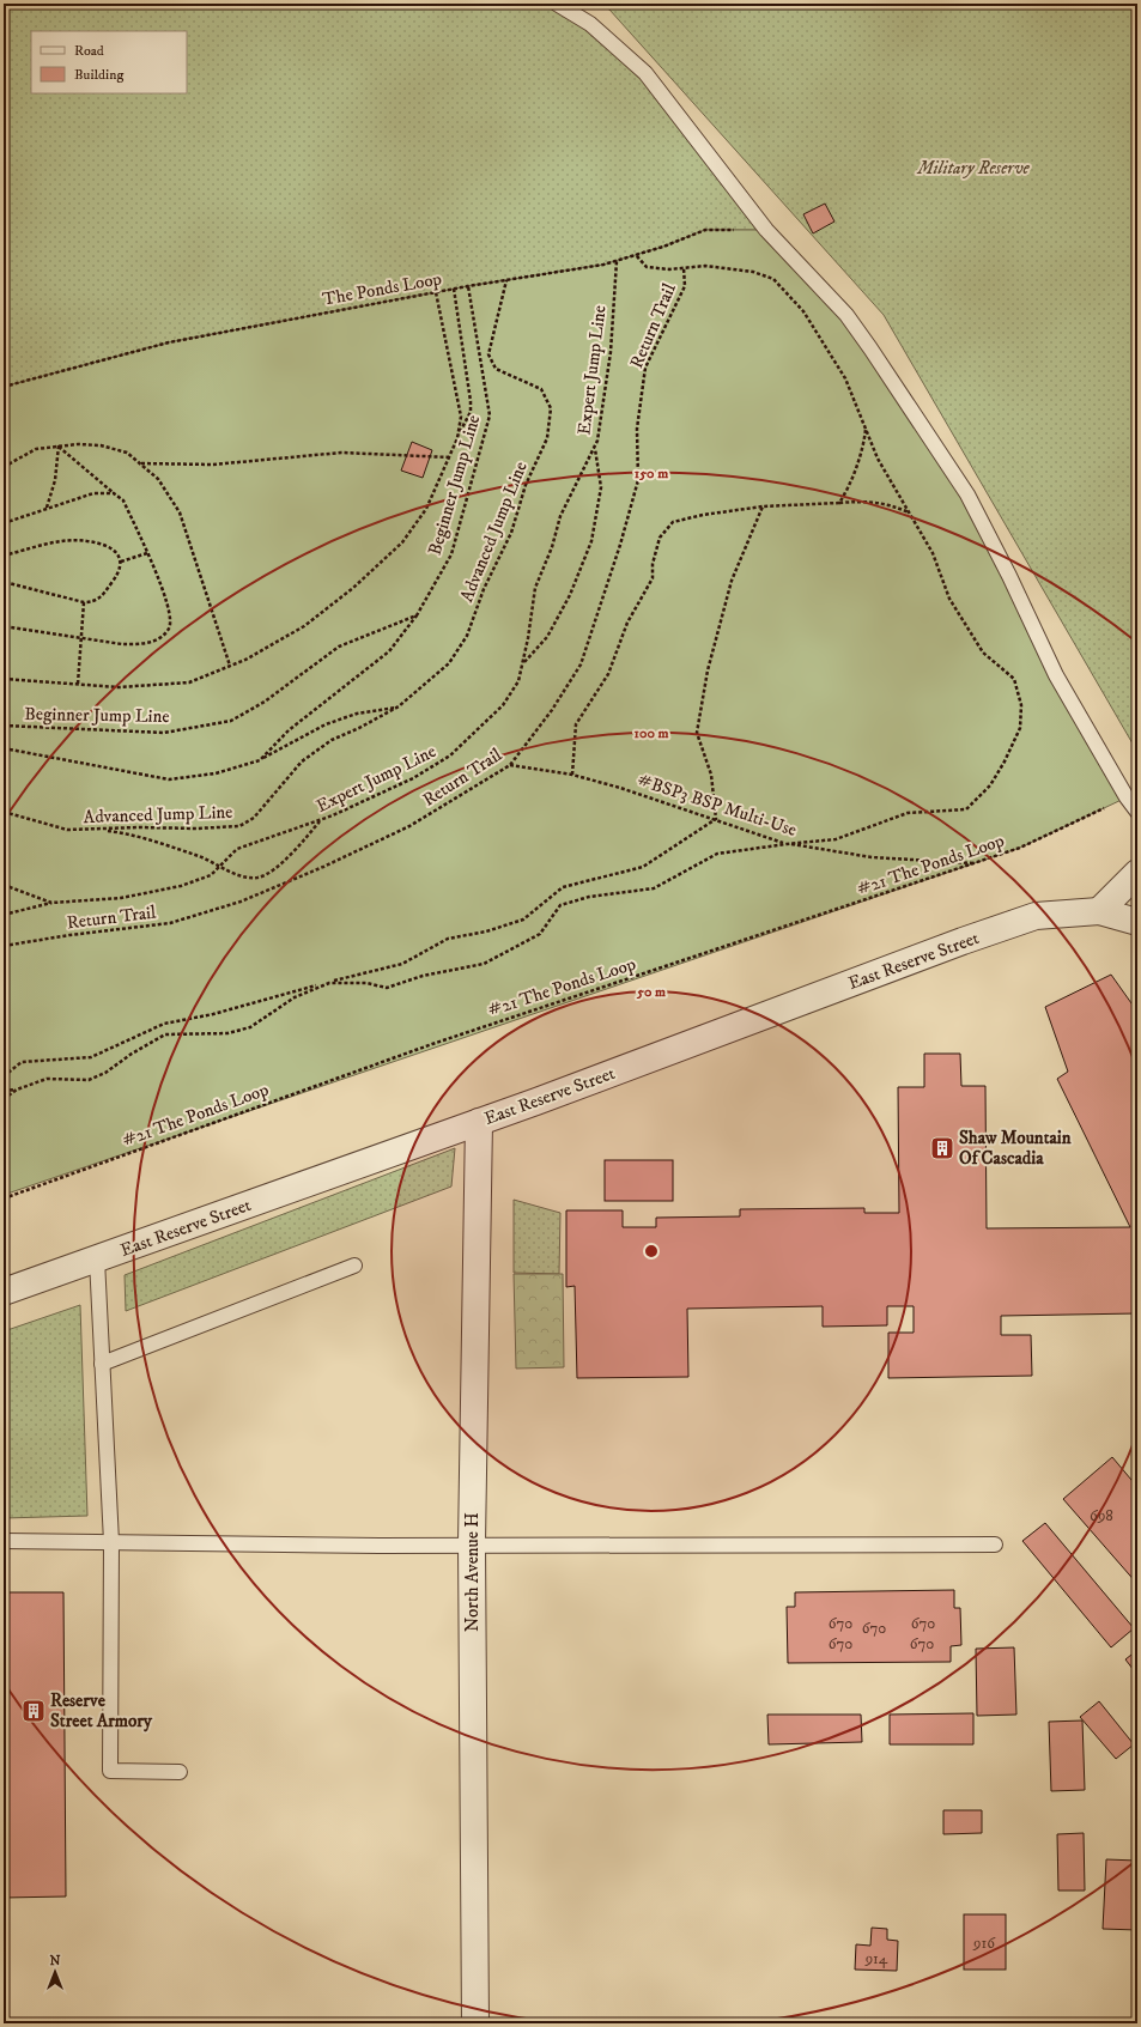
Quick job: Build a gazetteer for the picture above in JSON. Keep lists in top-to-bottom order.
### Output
{
  "streets": {
    "street": ["East Reserve Street", "North Avenue H"],
    "path": [
      "The Ponds Loop",
      "Return Trail",
      "Expert Jump Line",
      "Beginner Jump Line",
      "Advanced Jump Line",
      "#BSP3 BSP Multi-Use",
      "#21 The Ponds Loop"
    ]
  },
  "crossings": [
    ["The Ponds Loop", "Expert Jump Line"],
    ["The Ponds Loop", "Beginner Jump Line"],
    ["The Ponds Loop", "Advanced Jump Line"],
    ["Return Trail", "#BSP3 BSP Multi-Use"],
    ["#BSP3 BSP Multi-Use", "#21 The Ponds Loop"],
    ["East Reserve Street", "North Avenue H"]
  ],
  "parks": ["Military Reserve"],
  "places": {
    "building": ["Shaw Mountain Of Cascadia", "Reserve Street Armory"]
  },
  "house_numbers": [
    "698",
    "670",
    "670",
    "670",
    "670",
    "670",
    "916",
    "914"
  ],
  "legend": ["Road", "Building"],
  "north": "top",
  "rings": ["150 m", "100 m", "50 m"]
}
